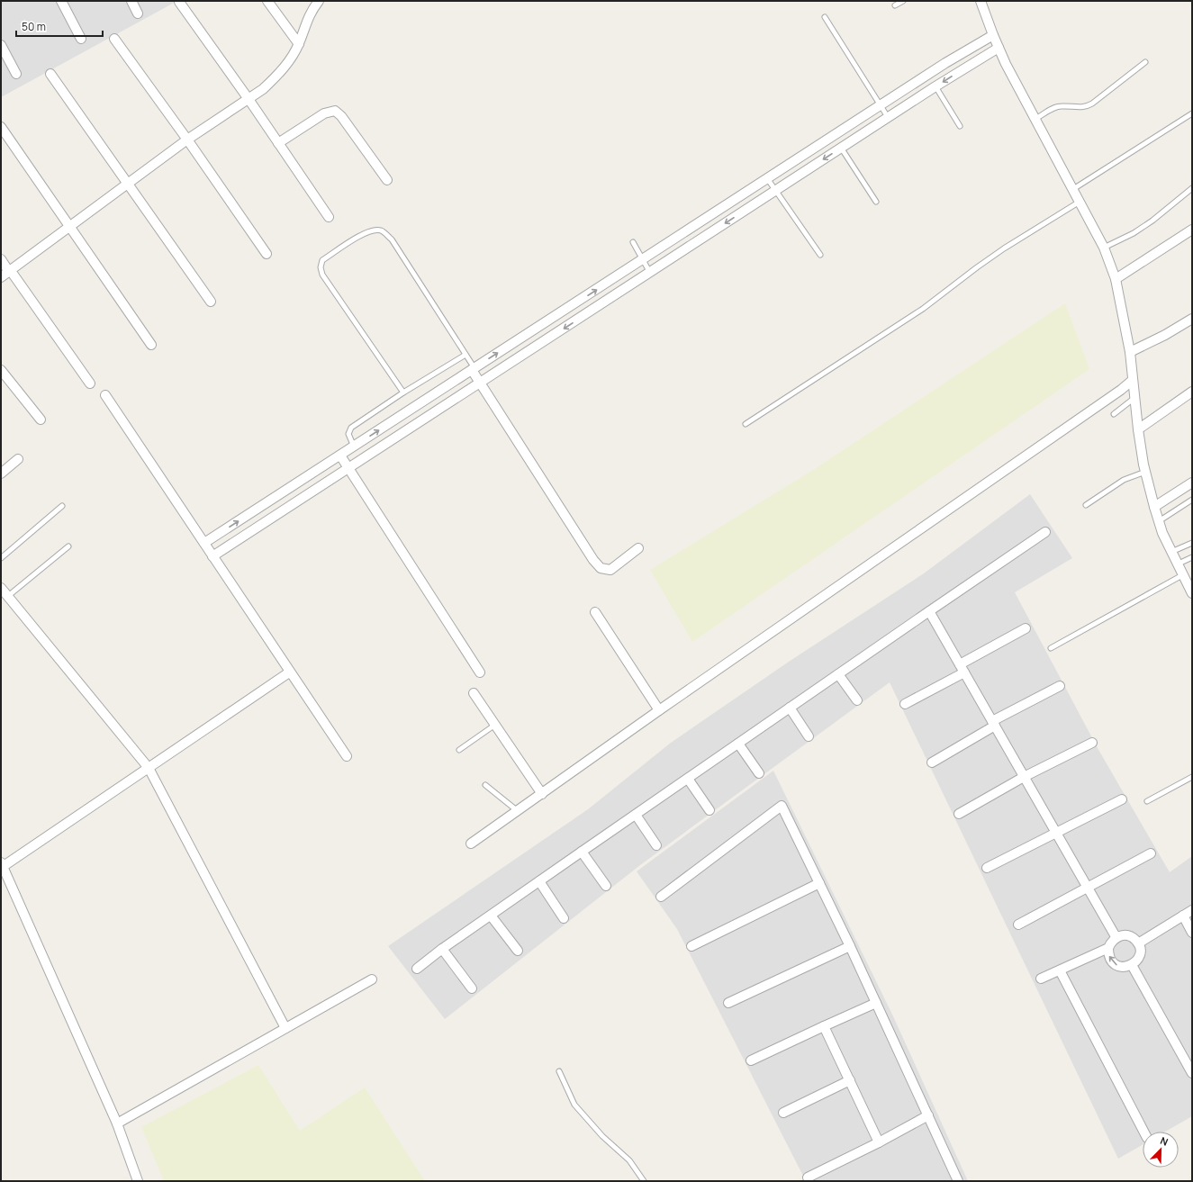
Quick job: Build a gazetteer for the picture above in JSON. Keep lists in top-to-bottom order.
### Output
{
  "scale_bar": "50 m",
  "north": "top right"
}
